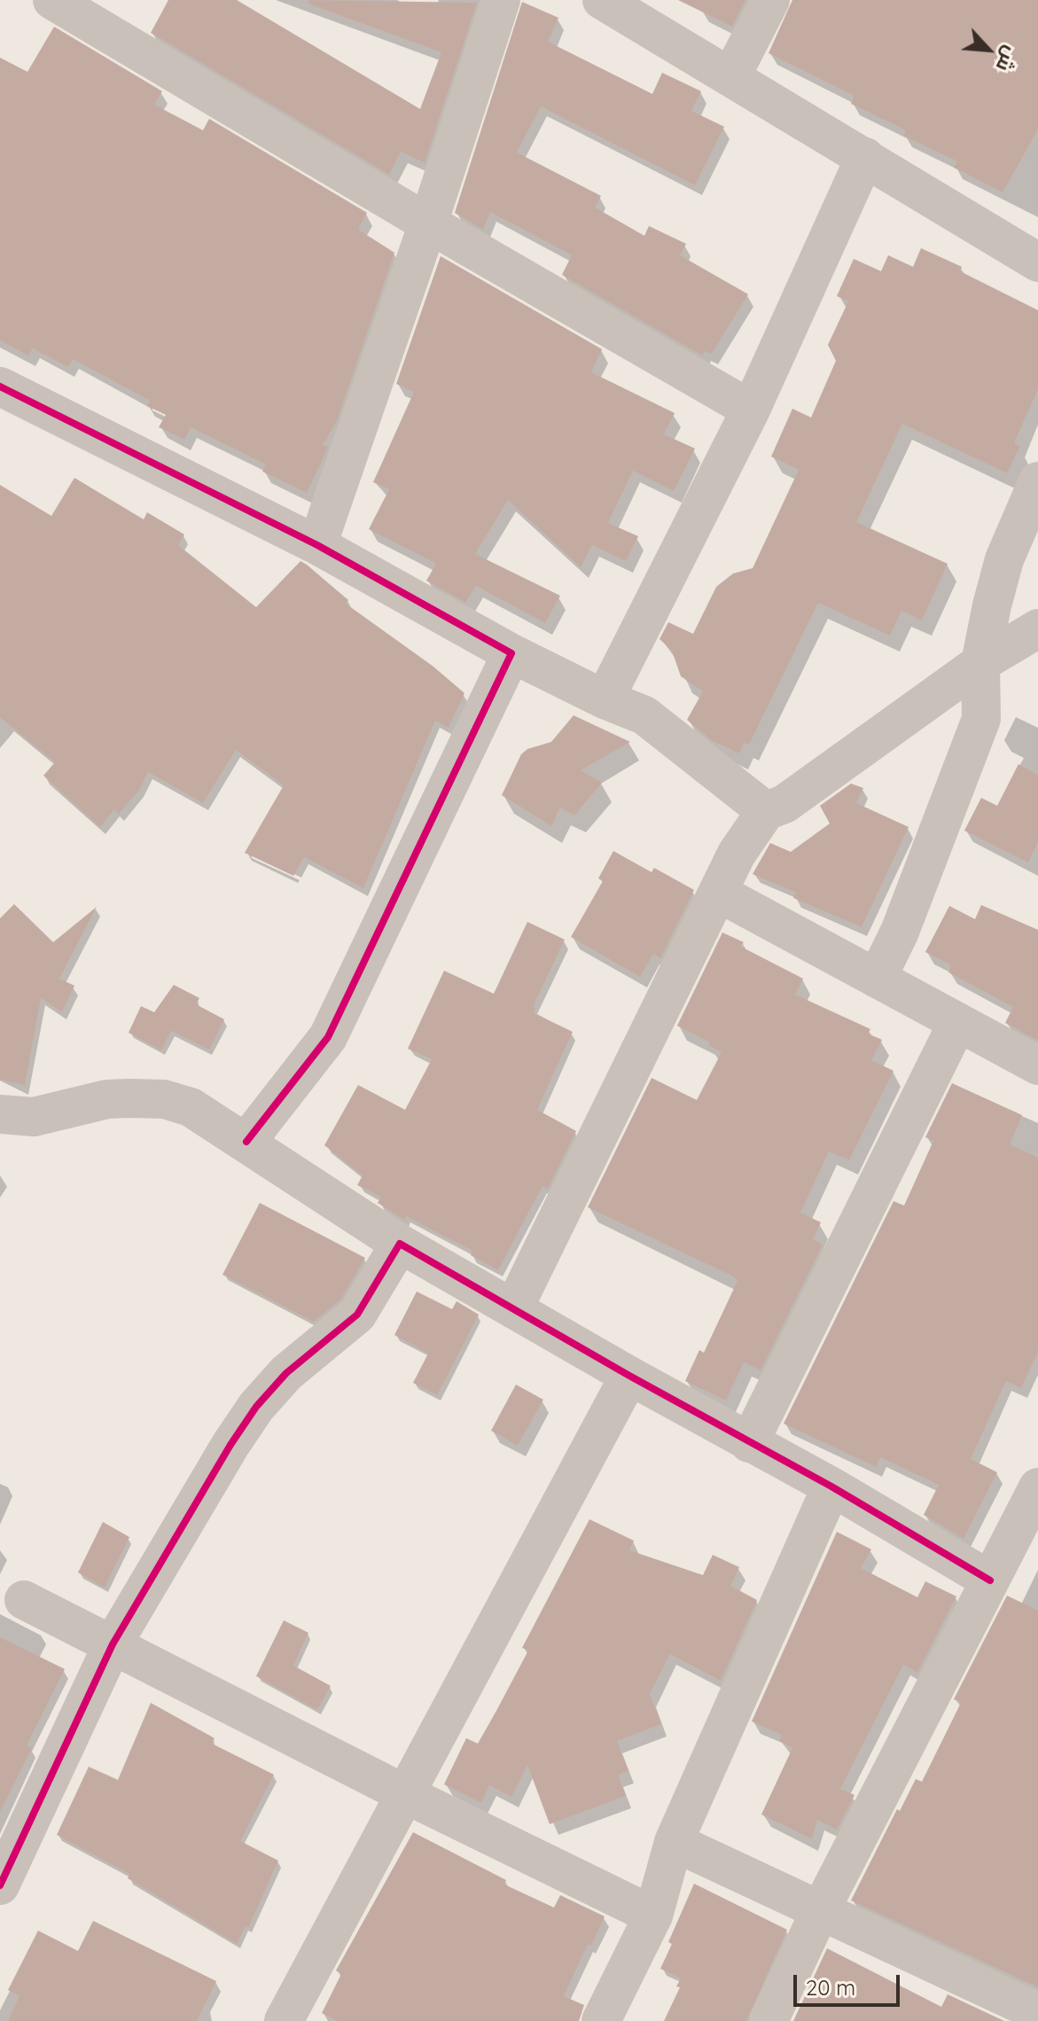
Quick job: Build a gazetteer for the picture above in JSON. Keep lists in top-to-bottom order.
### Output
{
  "scale_bar": "20 m",
  "north": "bottom right"
}
